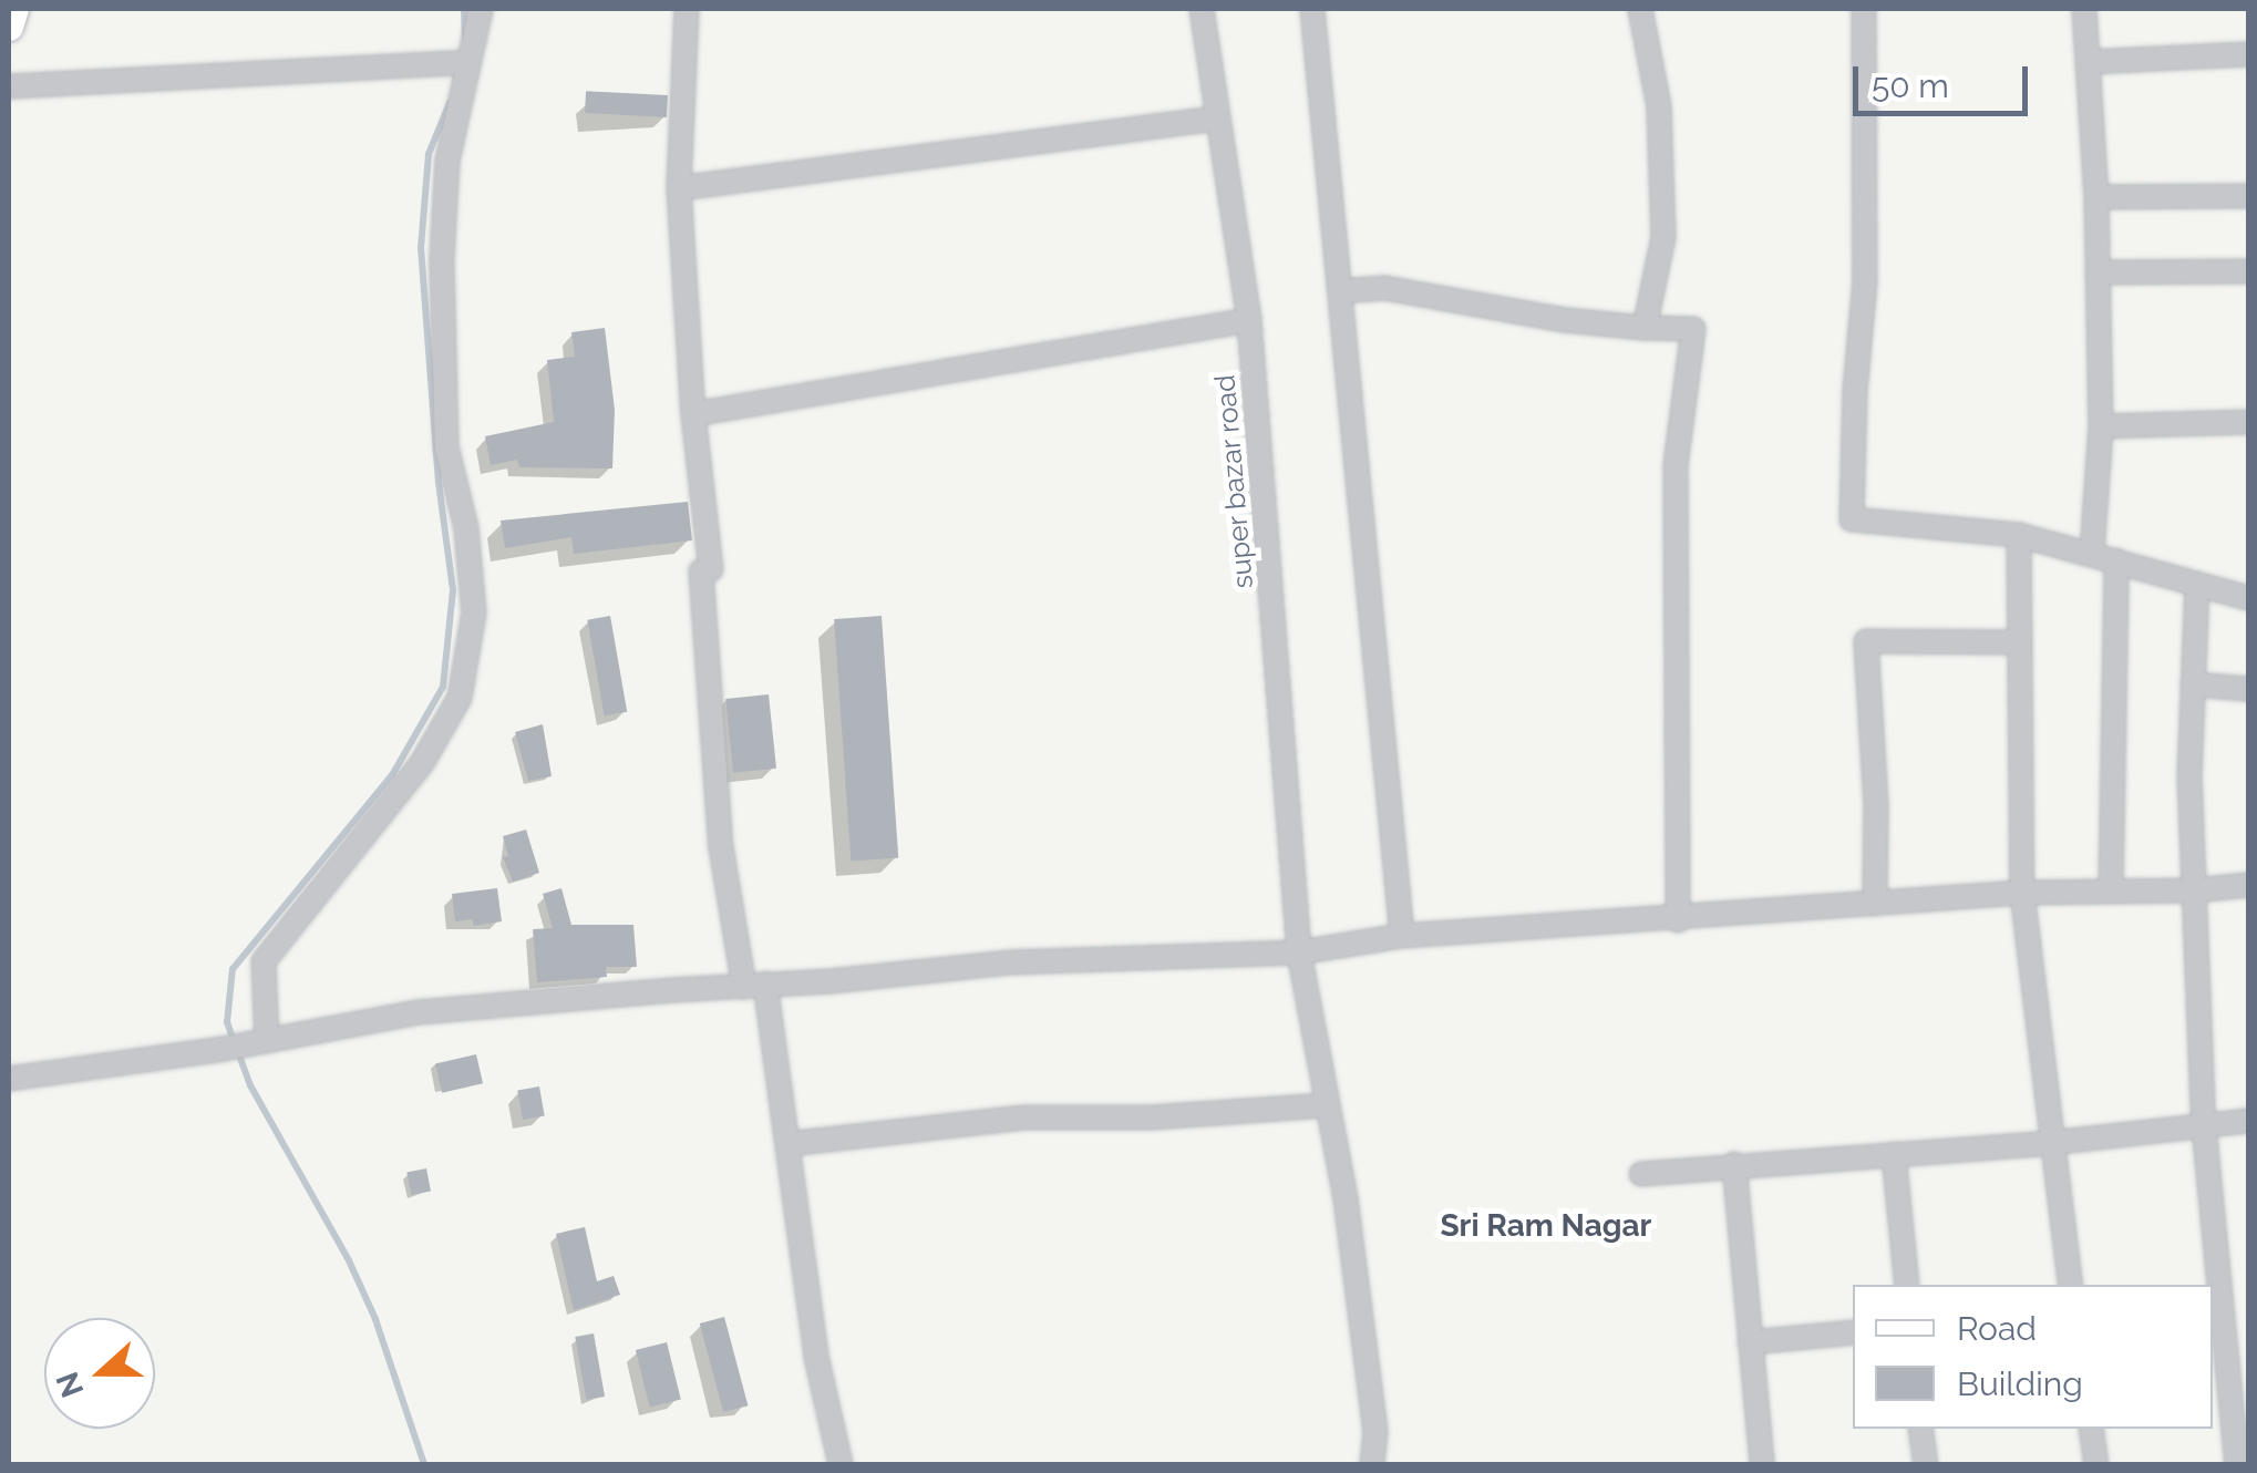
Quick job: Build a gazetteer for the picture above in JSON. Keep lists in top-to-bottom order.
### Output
{
  "streets": {
    "street": ["super bazar road"]
  },
  "districts": ["Sri Ram Nagar"],
  "legend": ["Road", "Building"],
  "scale_bar": "50 m",
  "north": "left"
}
